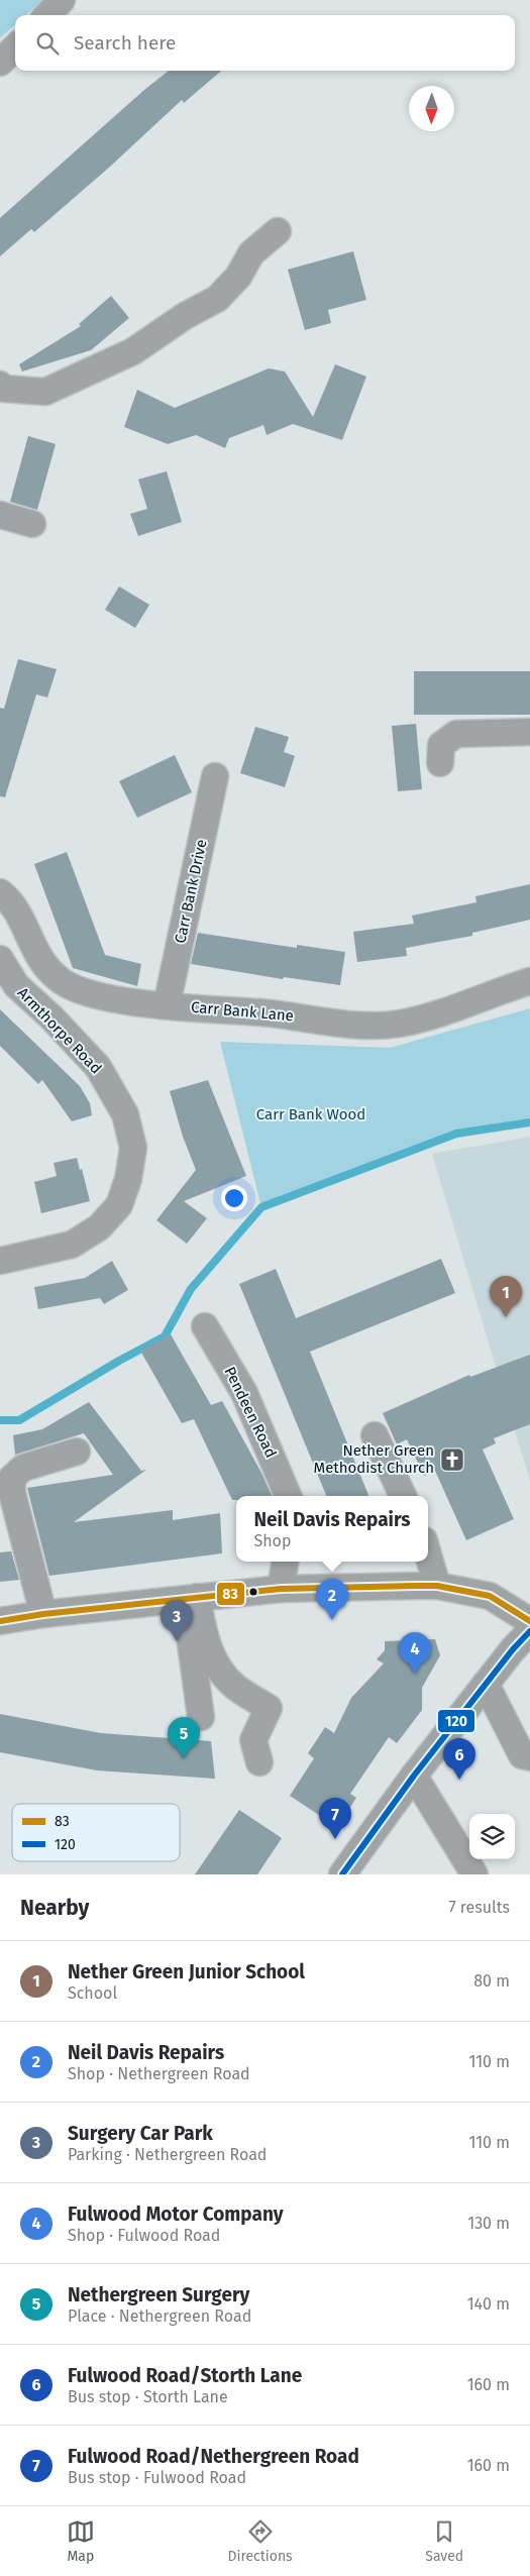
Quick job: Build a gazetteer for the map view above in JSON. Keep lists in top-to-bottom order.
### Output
{
  "streets": {
    "street": [
      "Carr Bank Drive",
      "Carr Bank Lane",
      "Armthorpe Road",
      "Pendeen Road"
    ]
  },
  "crossings": [
    ["Carr Bank Drive", "Carr Bank Lane"]
  ],
  "parks": ["Carr Bank Wood"],
  "places": {
    "church": ["Nether Green Methodist Church"]
  },
  "lines": ["transit line 83", "transit line 120"],
  "legend": ["83", "120"],
  "north": "bottom",
  "page": {
    "search": "Search here",
    "pins": [
      "1",
      "2",
      "3",
      "4",
      "5",
      "6",
      "7"
    ],
    "popup": ["Neil Davis Repairs", "Shop"],
    "heading": ["Nearby", "7 results"],
    "list": [
      {
        "mark": "1",
        "name": "Nether Green Junior School",
        "note": "School",
        "value": "80 m"
      },
      {
        "mark": "2",
        "name": "Neil Davis Repairs",
        "note": "Shop · Nethergreen Road",
        "value": "110 m"
      },
      {
        "mark": "3",
        "name": "Surgery Car Park",
        "note": "Parking · Nethergreen Road",
        "value": "110 m"
      },
      {
        "mark": "4",
        "name": "Fulwood Motor Company",
        "note": "Shop · Fulwood Road",
        "value": "130 m"
      },
      {
        "mark": "5",
        "name": "Nethergreen Surgery",
        "note": "Place · Nethergreen Road",
        "value": "140 m"
      },
      {
        "mark": "6",
        "name": "Fulwood Road/Storth Lane",
        "note": "Bus stop · Storth Lane",
        "value": "160 m"
      },
      {
        "mark": "7",
        "name": "Fulwood Road/Nethergreen Road",
        "note": "Bus stop · Fulwood Road",
        "value": "160 m"
      }
    ],
    "nav": ["Map", "Directions", "Saved"]
  }
}
